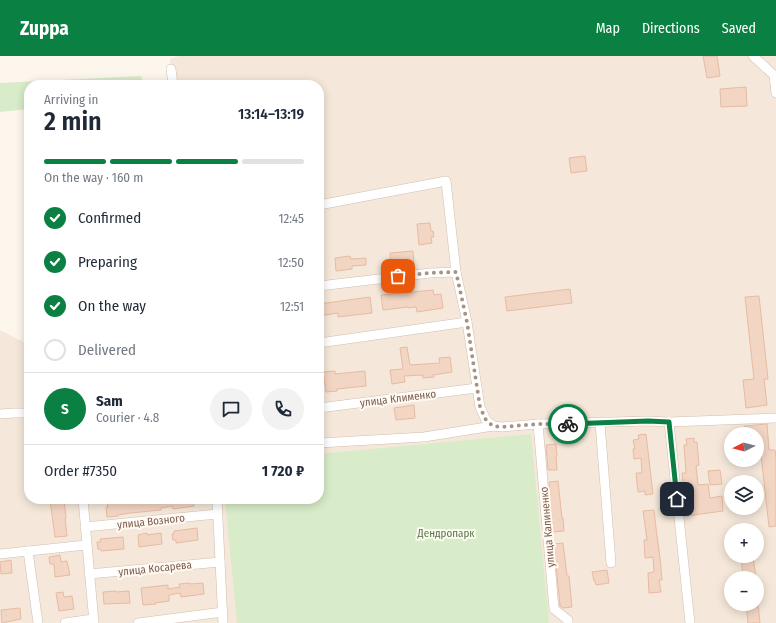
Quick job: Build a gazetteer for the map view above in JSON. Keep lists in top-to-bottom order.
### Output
{
  "streets": {
    "street": [
      "улица Клименко",
      "улица Возного",
      "улица Калиненко",
      "улица Косарева"
    ]
  },
  "parks": ["Дендропарк"],
  "north": "left",
  "page": {
    "header": "Zuppa",
    "nav": ["Map", "Directions", "Saved"],
    "heading": ["2 min", "Arriving in", "13:14–13:19"],
    "panel": [
      "Sam",
      "Courier · 4.8",
      "Order #7350",
      "1 720 ₽"
    ],
    "bar": "On the way · 160 m",
    "list": [
      ["Confirmed", "12:45"],
      ["Preparing", "12:50"],
      ["On the way", "12:51"],
      "Delivered"
    ],
    "round": "S",
    "map_buttons": ["+", "−"]
  }
}
